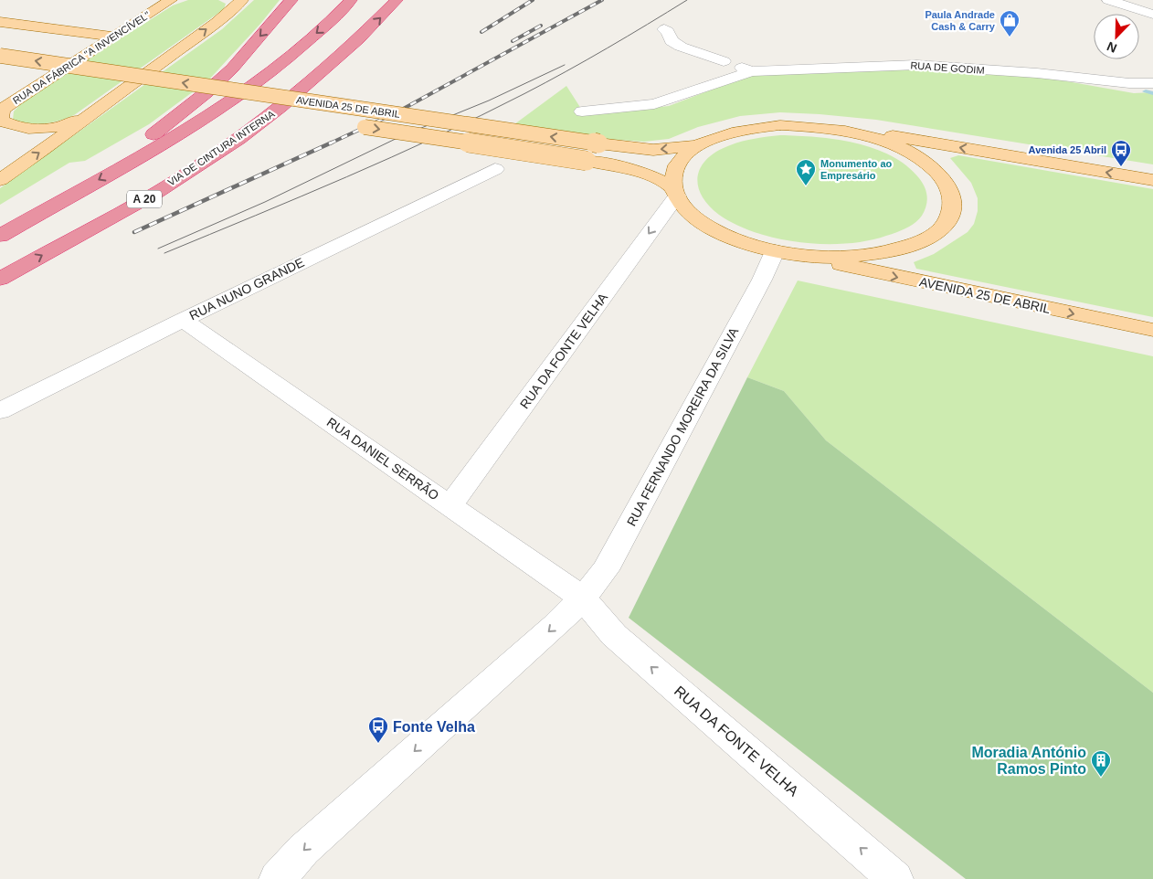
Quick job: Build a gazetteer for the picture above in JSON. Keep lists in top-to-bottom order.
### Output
{
  "streets": {
    "highway": ["VIA DE CINTURA INTERNA", "A 20"],
    "main road": ["RUA DA FÁBRICA \"A INVENCÍVEL\"", "AVENIDA 25 DE ABRIL"],
    "street": [
      "RUA DE GODIM",
      "RUA NUNO GRANDE",
      "RUA DA FONTE VELHA",
      "RUA FERNANDO MOREIRA DA SILVA",
      "RUA DANIEL SERRÃO"
    ]
  },
  "crossings": [
    ["AVENIDA 25 DE ABRIL", "RUA DA FONTE VELHA"],
    ["RUA NUNO GRANDE", "RUA DANIEL SERRÃO"],
    ["RUA DA FONTE VELHA", "RUA FERNANDO MOREIRA DA SILVA"],
    ["RUA DA FONTE VELHA", "RUA DANIEL SERRÃO"],
    ["RUA FERNANDO MOREIRA DA SILVA", "RUA DANIEL SERRÃO"]
  ],
  "one_way": ["RUA FERNANDO MOREIRA DA SILVA"],
  "places": {
    "shop": ["Paula Andrade Cash & Carry"],
    "bus stop": ["Avenida 25 Abril", "Fonte Velha"],
    "place": ["Monumento ao Empresário"],
    "building": ["Moradia António Ramos Pinto"]
  },
  "north": "bottom left"
}
